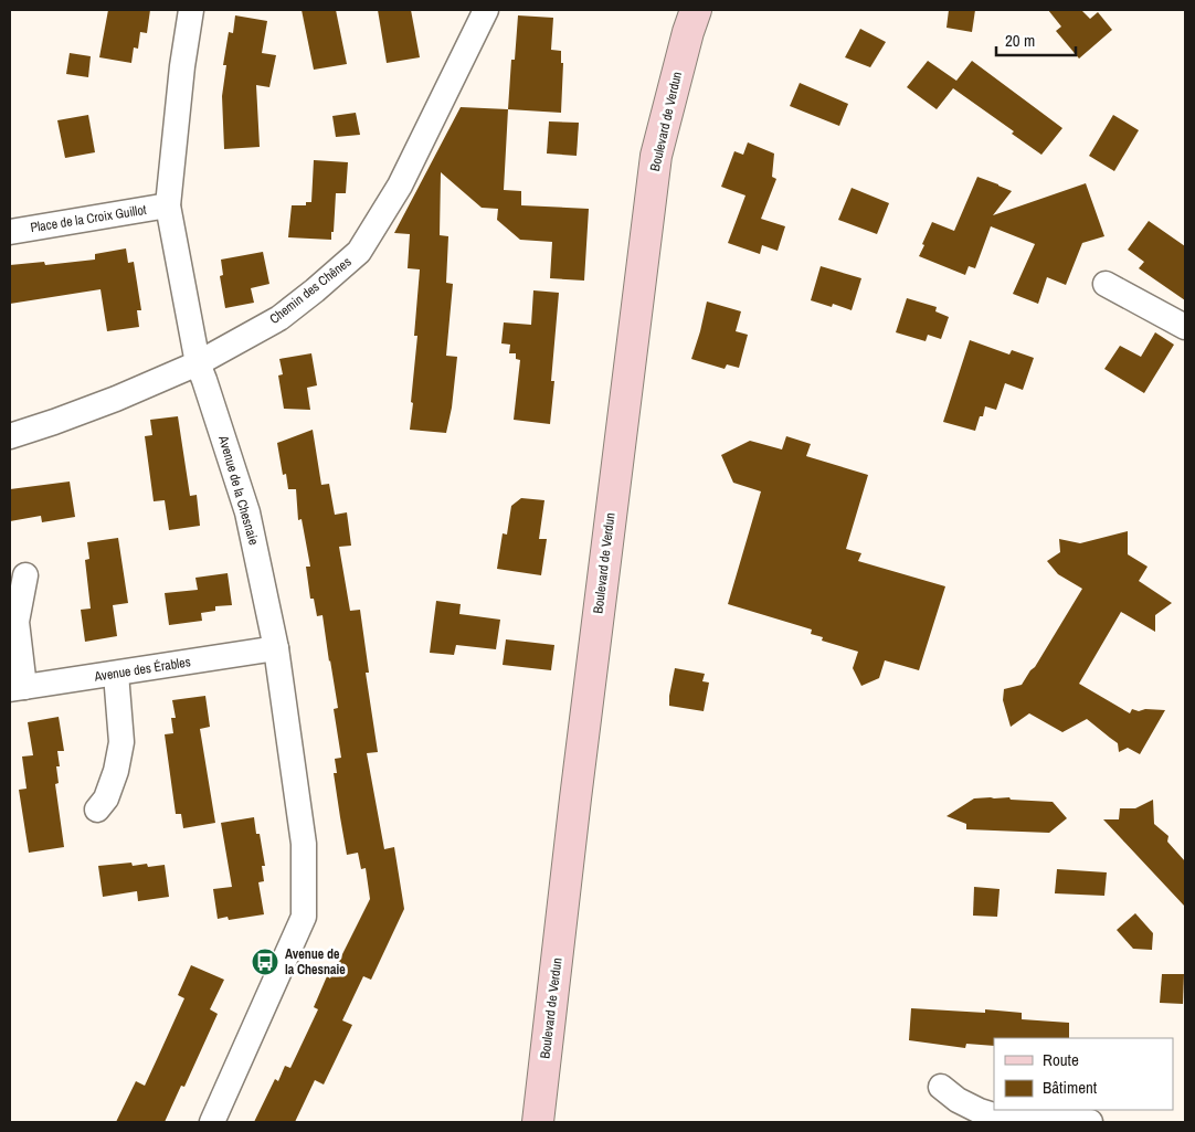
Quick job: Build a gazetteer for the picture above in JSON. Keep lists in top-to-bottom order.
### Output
{
  "streets": {
    "main road": ["Boulevard de Verdun"],
    "street": [
      "Place de la Croix Guillot",
      "Chemin des Chênes",
      "Avenue de la Chesnaie",
      "Avenue des Érables"
    ]
  },
  "crossings": [
    ["Place de la Croix Guillot", "Avenue de la Chesnaie"],
    ["Chemin des Chênes", "Avenue de la Chesnaie"],
    ["Avenue de la Chesnaie", "Avenue des Érables"]
  ],
  "places": {
    "bus stop": ["Avenue de la Chesnaie"]
  },
  "legend": ["Route", "Bâtiment"],
  "scale_bar": "20 m"
}
